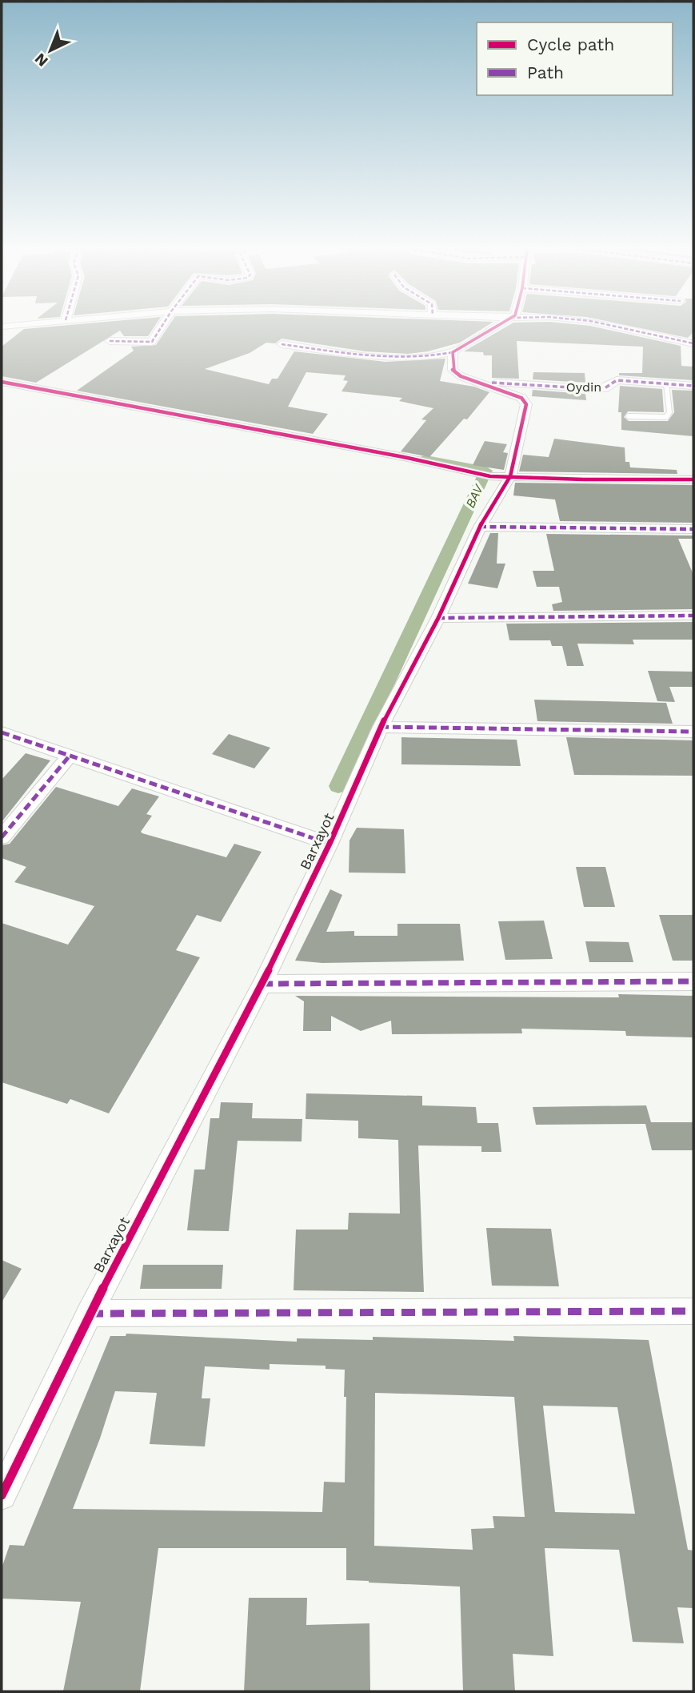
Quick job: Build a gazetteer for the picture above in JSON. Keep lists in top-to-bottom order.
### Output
{
  "streets": {
    "street": ["Oydin", "Barxayot"]
  },
  "crossings": [
    ["Oydin", "Barxayot"]
  ],
  "water": ["BAV"],
  "legend": ["Cycle path", "Path"],
  "north": "bottom left"
}
